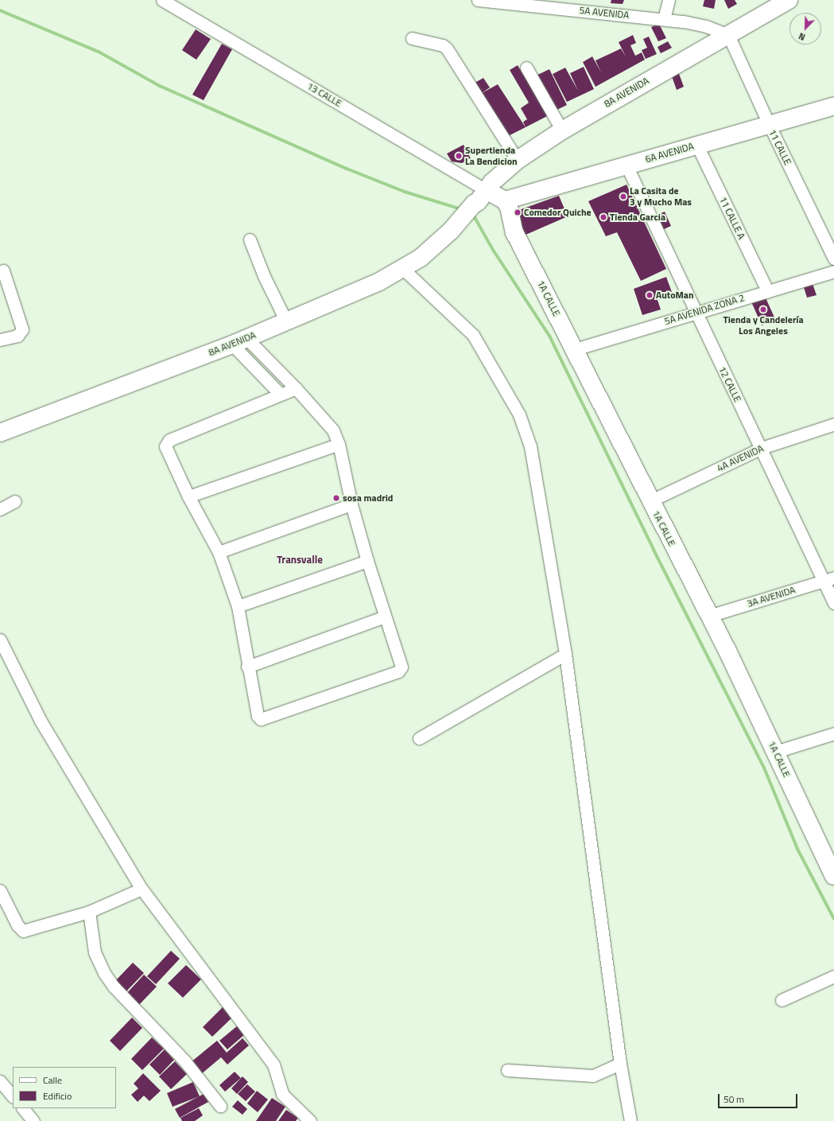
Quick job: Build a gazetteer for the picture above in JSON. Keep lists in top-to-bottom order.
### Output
{
  "streets": {
    "street": [
      "5A AVENIDA",
      "8A AVENIDA",
      "13 CALLE",
      "11 CALLE",
      "6A AVENIDA",
      "11 CALLE A",
      "1A CALLE",
      "5A AVENIDA ZONA 2",
      "12 CALLE",
      "4A AVENIDA",
      "3A AVENIDA"
    ]
  },
  "crossings": [
    ["5A AVENIDA", "8A AVENIDA"],
    ["5A AVENIDA", "11 CALLE"],
    ["8A AVENIDA", "13 CALLE"],
    ["8A AVENIDA", "11 CALLE"],
    ["11 CALLE", "6A AVENIDA"],
    ["6A AVENIDA", "11 CALLE A"],
    ["6A AVENIDA", "1A CALLE"],
    ["6A AVENIDA", "12 CALLE"],
    ["11 CALLE A", "5A AVENIDA ZONA 2"],
    ["1A CALLE", "5A AVENIDA ZONA 2"],
    ["1A CALLE", "4A AVENIDA"],
    ["1A CALLE", "3A AVENIDA"],
    ["5A AVENIDA ZONA 2", "12 CALLE"],
    ["12 CALLE", "4A AVENIDA"],
    ["12 CALLE", "3A AVENIDA"]
  ],
  "districts": ["Transvalle"],
  "places": [
    "Supertienda La Bendicion",
    "La Casita de 3 y Mucho Mas",
    "Comedor Quiche",
    "Tienda Garcia",
    "AutoMan",
    "Tienda y Candelería Los Angeles",
    "sosa madrid"
  ],
  "legend": ["Calle", "Edificio"],
  "scale_bar": "50 m",
  "north": "bottom left"
}
